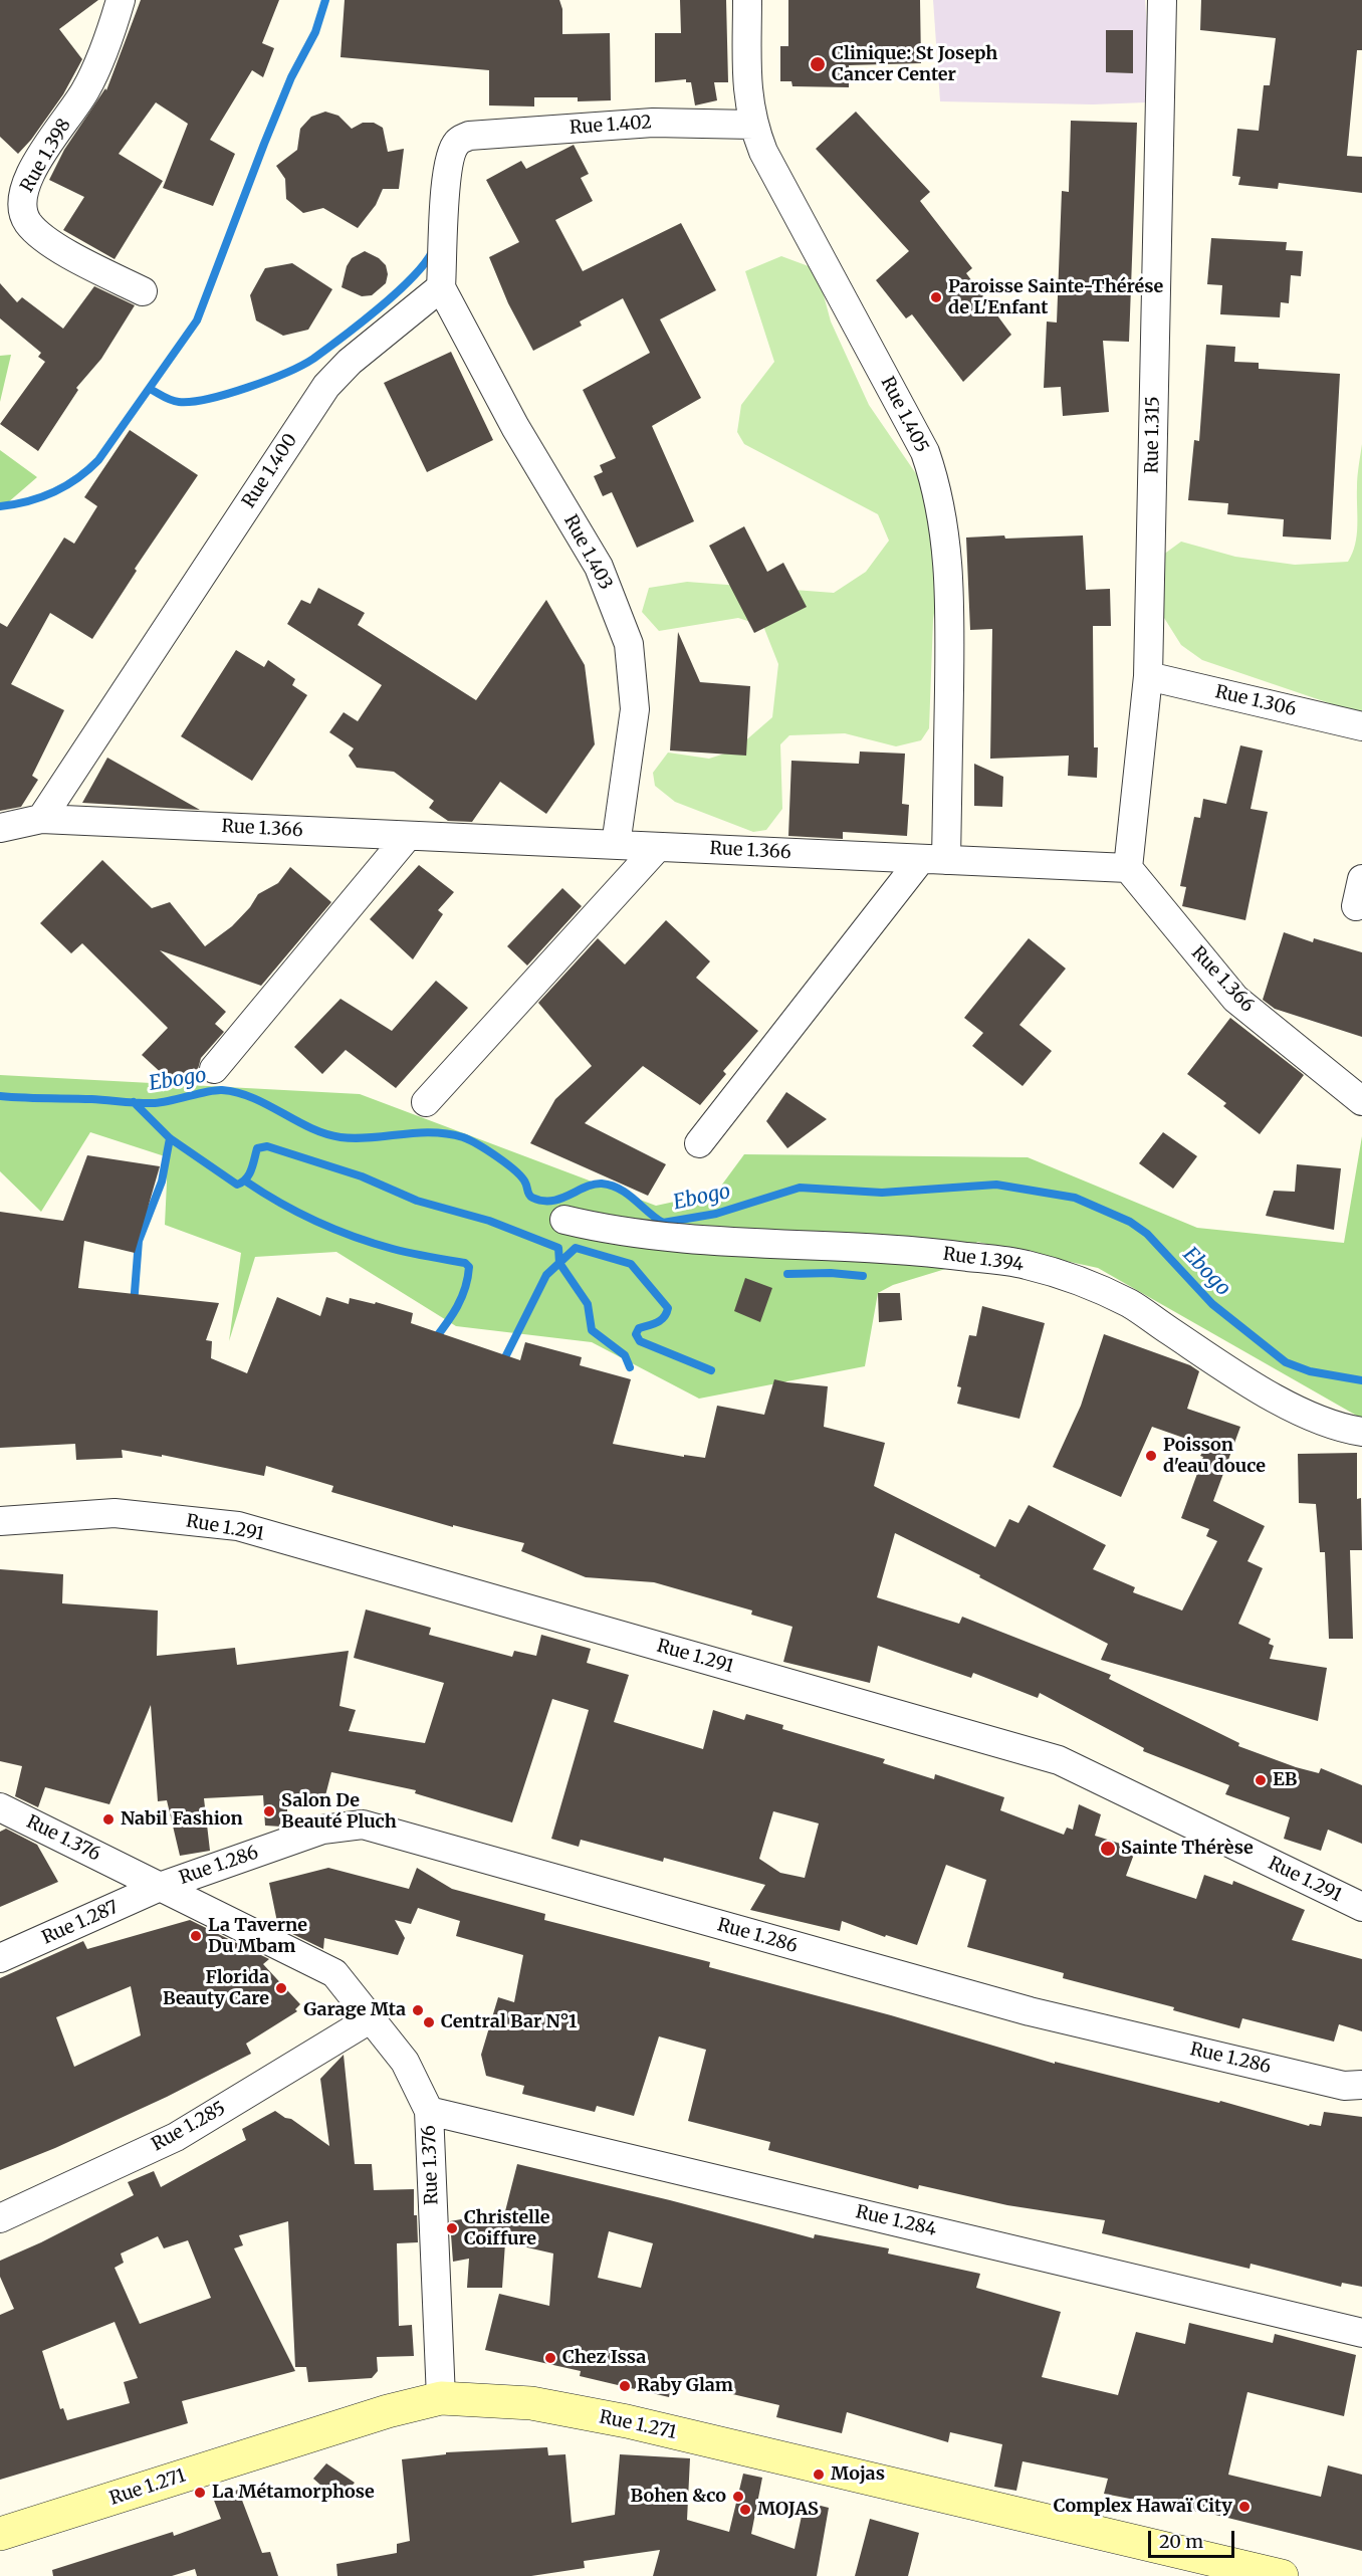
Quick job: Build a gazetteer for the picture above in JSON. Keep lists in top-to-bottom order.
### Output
{
  "streets": {
    "street": [
      "Rue 1.402",
      "Rue 1.398",
      "Rue 1.405",
      "Rue 1.315",
      "Rue 1.400",
      "Rue 1.403",
      "Rue 1.306",
      "Rue 1.366",
      "Rue 1.394",
      "Rue 1.291",
      "Rue 1.376",
      "Rue 1.286",
      "Rue 1.287",
      "Rue 1.285",
      "Rue 1.284",
      "Rue 1.271"
    ]
  },
  "crossings": [
    ["Rue 1.402", "Rue 1.405"],
    ["Rue 1.402", "Rue 1.400"],
    ["Rue 1.402", "Rue 1.403"],
    ["Rue 1.405", "Rue 1.366"],
    ["Rue 1.315", "Rue 1.306"],
    ["Rue 1.315", "Rue 1.366"],
    ["Rue 1.400", "Rue 1.403"],
    ["Rue 1.400", "Rue 1.366"],
    ["Rue 1.403", "Rue 1.366"],
    ["Rue 1.376", "Rue 1.286"],
    ["Rue 1.376", "Rue 1.287"],
    ["Rue 1.376", "Rue 1.285"],
    ["Rue 1.376", "Rue 1.284"],
    ["Rue 1.376", "Rue 1.271"],
    ["Rue 1.286", "Rue 1.287"]
  ],
  "water": ["Ebogo"],
  "places": [
    "Clinique: St Joseph Cancer Center",
    "Paroisse Sainte-Thérése de L'Enfant",
    "Poisson d'eau douce",
    "EB",
    "Salon De Beauté Pluch",
    "Nabil Fashion",
    "Sainte Thérèse",
    "La Taverne Du Mbam",
    "Florida Beauty Care",
    "Garage Mta",
    "Central Bar N°1",
    "Christelle Coiffure",
    "Chez Issa",
    "Raby Glam",
    "Mojas",
    "La Métamorphose",
    "Bohen &co",
    "Complex Hawaï City",
    "MOJAS"
  ],
  "scale_bar": "20 m"
}
